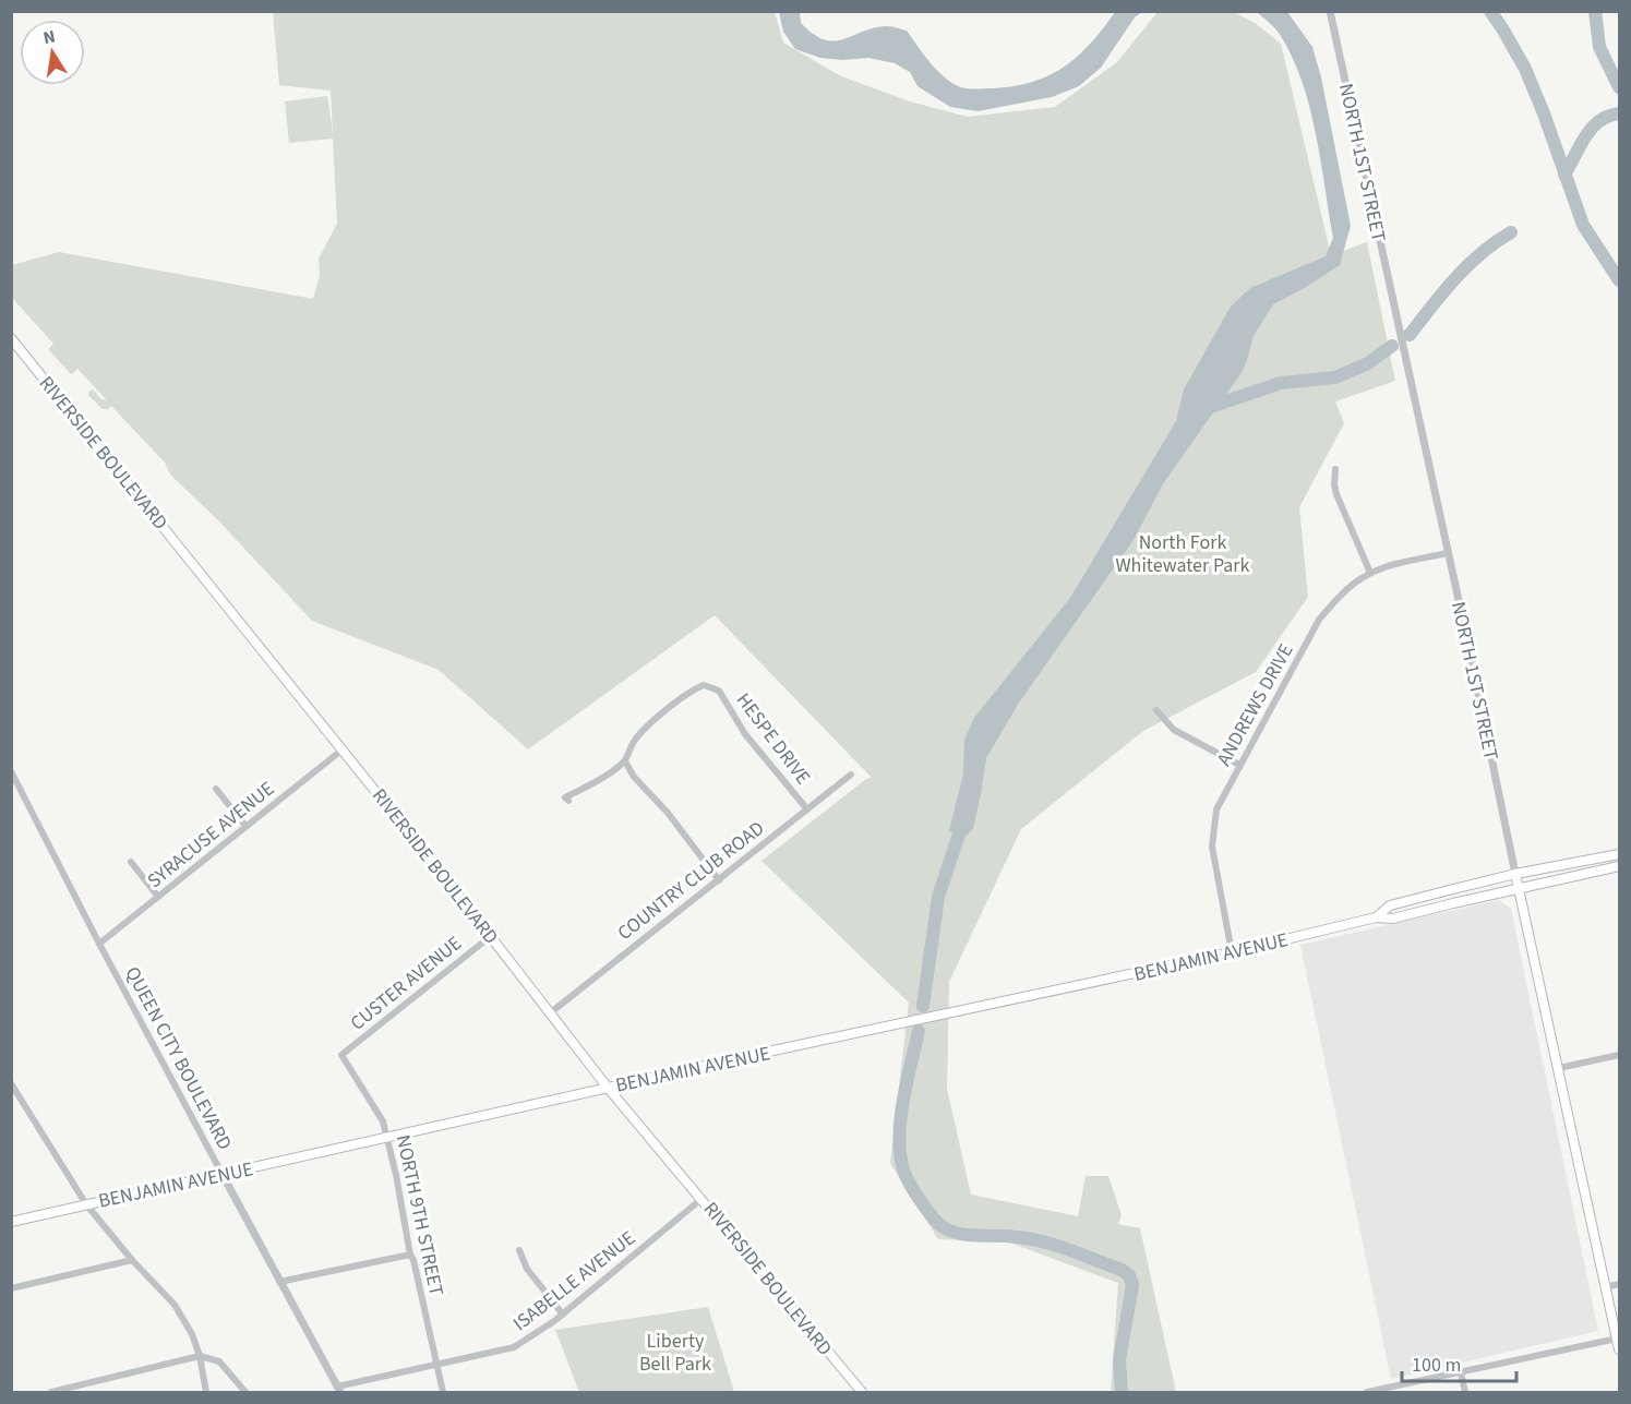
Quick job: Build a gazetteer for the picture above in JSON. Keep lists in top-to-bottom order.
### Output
{
  "streets": {
    "main road": ["NORTH 1ST STREET", "RIVERSIDE BOULEVARD", "BENJAMIN AVENUE"],
    "street": [
      "ANDREWS DRIVE",
      "HESPE DRIVE",
      "SYRACUSE AVENUE",
      "COUNTRY CLUB ROAD",
      "CUSTER AVENUE",
      "QUEEN CITY BOULEVARD",
      "NORTH 9TH STREET",
      "ISABELLE AVENUE"
    ]
  },
  "crossings": [
    ["NORTH 1ST STREET", "ANDREWS DRIVE"],
    ["NORTH 1ST STREET", "BENJAMIN AVENUE"],
    ["RIVERSIDE BOULEVARD", "SYRACUSE AVENUE"],
    ["RIVERSIDE BOULEVARD", "COUNTRY CLUB ROAD"],
    ["RIVERSIDE BOULEVARD", "BENJAMIN AVENUE"],
    ["RIVERSIDE BOULEVARD", "CUSTER AVENUE"],
    ["RIVERSIDE BOULEVARD", "ISABELLE AVENUE"],
    ["ANDREWS DRIVE", "BENJAMIN AVENUE"],
    ["HESPE DRIVE", "COUNTRY CLUB ROAD"],
    ["SYRACUSE AVENUE", "QUEEN CITY BOULEVARD"],
    ["BENJAMIN AVENUE", "QUEEN CITY BOULEVARD"],
    ["BENJAMIN AVENUE", "NORTH 9TH STREET"],
    ["CUSTER AVENUE", "NORTH 9TH STREET"],
    ["QUEEN CITY BOULEVARD", "ISABELLE AVENUE"],
    ["NORTH 9TH STREET", "ISABELLE AVENUE"]
  ],
  "parks": ["North Fork Whitewater Park", "Liberty Bell Park"],
  "scale_bar": "100 m",
  "north": "top"
}
